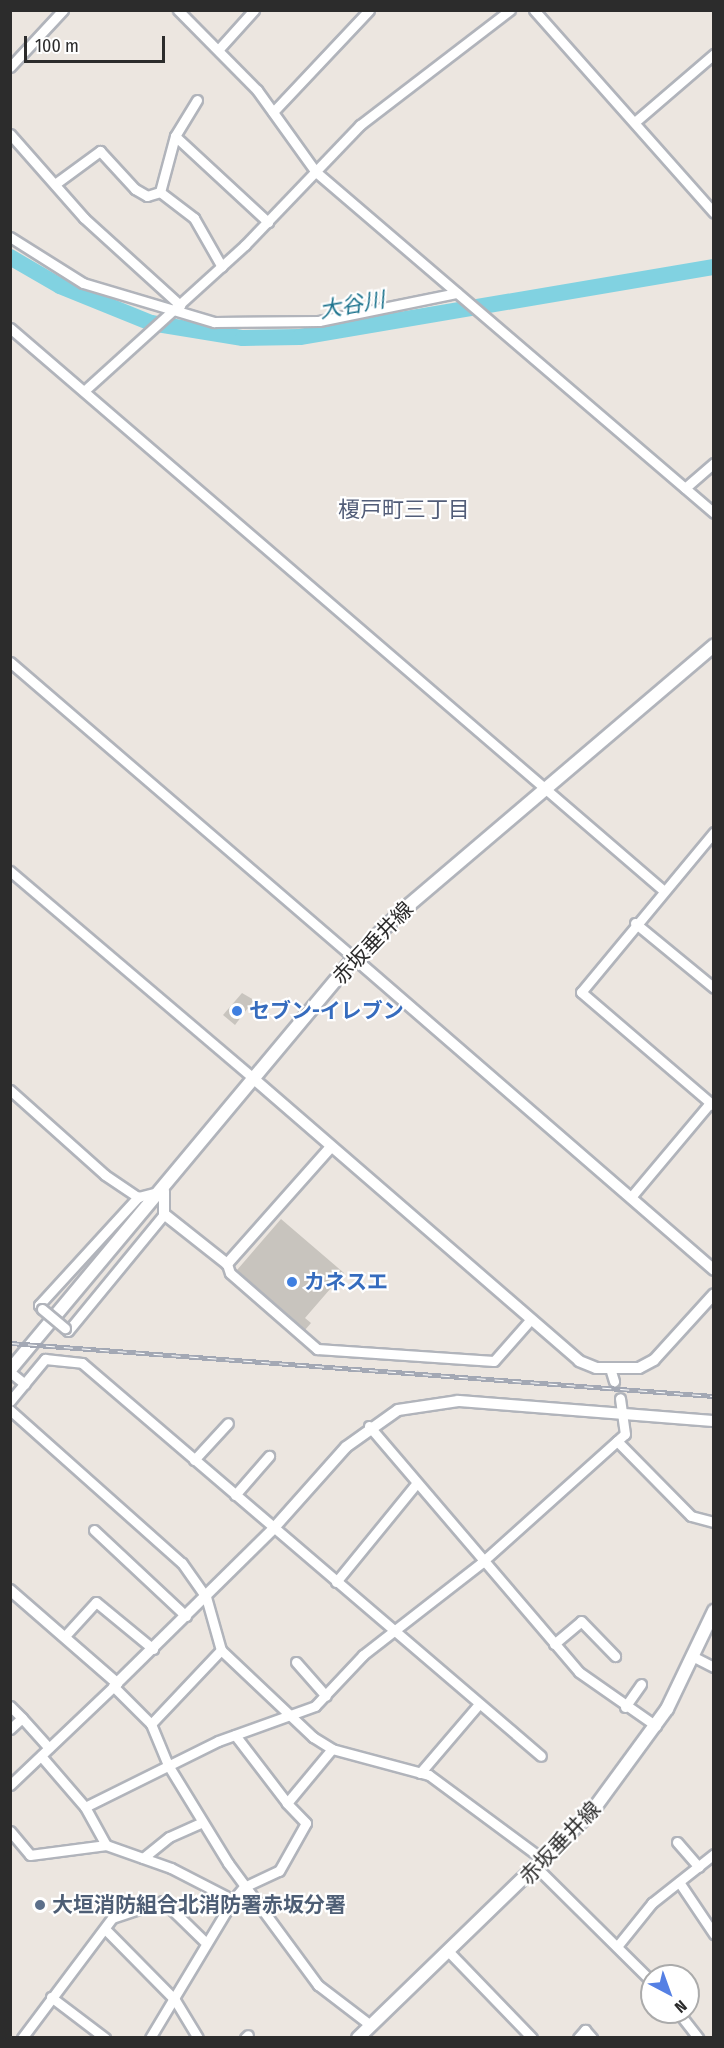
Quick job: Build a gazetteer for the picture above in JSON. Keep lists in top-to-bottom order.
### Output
{
  "streets": {
    "main road": ["赤坂垂井線"]
  },
  "districts": ["榎戸町三丁目"],
  "water": ["大谷川"],
  "places": ["セブン-イレブン", "カネスエ", "大垣消防組合北消防署赤坂分署"],
  "scale_bar": "100 m",
  "north": "bottom right"
}
